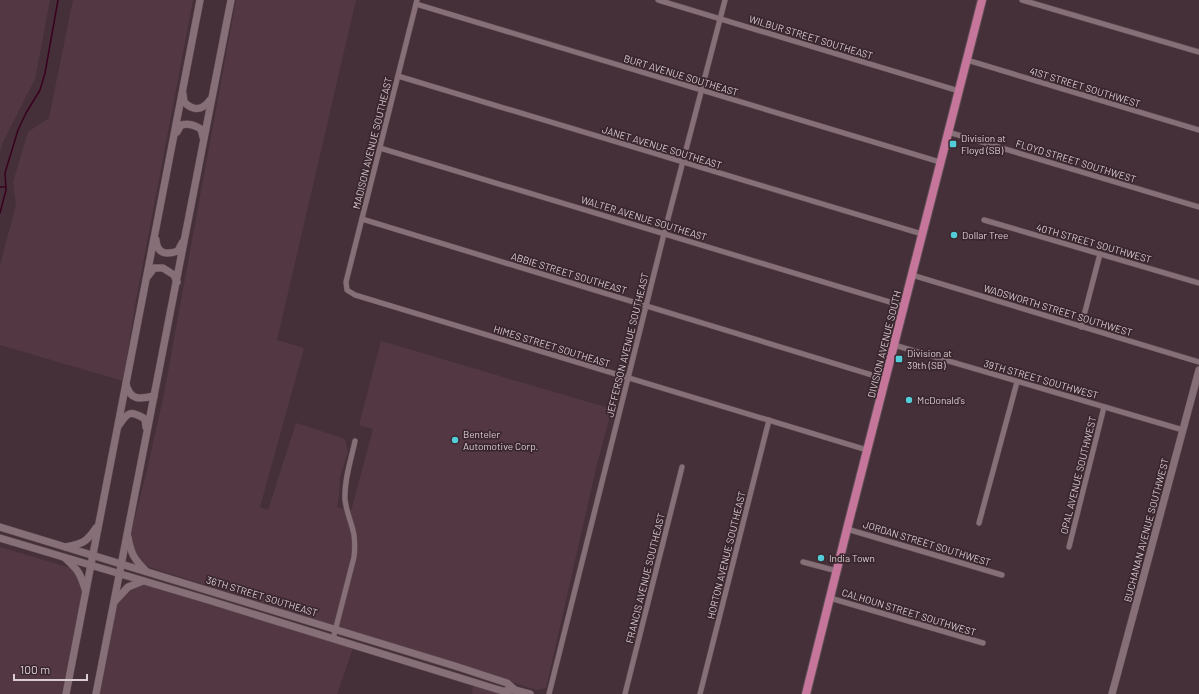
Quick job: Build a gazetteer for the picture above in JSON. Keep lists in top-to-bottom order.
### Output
{
  "streets": {
    "main road": ["DIVISION AVENUE SOUTH"],
    "street": [
      "WILBUR STREET SOUTHEAST",
      "BURT AVENUE SOUTHEAST",
      "41ST STREET SOUTHWEST",
      "MADISON AVENUE SOUTHEAST",
      "JANET AVENUE SOUTHEAST",
      "FLOYD STREET SOUTHWEST",
      "WALTER AVENUE SOUTHEAST",
      "40TH STREET SOUTHWEST",
      "ABBIE STREET SOUTHEAST",
      "WADSWORTH STREET SOUTHWEST",
      "JEFFERSON AVENUE SOUTHEAST",
      "HIMES STREET SOUTHEAST",
      "39TH STREET SOUTHWEST",
      "OPAL AVENUE SOUTHWEST",
      "BUCHANAN AVENUE SOUTHWEST",
      "JORDAN STREET SOUTHWEST",
      "HORTON AVENUE SOUTHEAST",
      "FRANCIS AVENUE SOUTHEAST",
      "36TH STREET SOUTHEAST",
      "CALHOUN STREET SOUTHWEST"
    ]
  },
  "crossings": [
    ["WILBUR STREET SOUTHEAST", "DIVISION AVENUE SOUTH"],
    ["WILBUR STREET SOUTHEAST", "JEFFERSON AVENUE SOUTHEAST"],
    ["BURT AVENUE SOUTHEAST", "MADISON AVENUE SOUTHEAST"],
    ["BURT AVENUE SOUTHEAST", "DIVISION AVENUE SOUTH"],
    ["BURT AVENUE SOUTHEAST", "JEFFERSON AVENUE SOUTHEAST"],
    ["41ST STREET SOUTHWEST", "DIVISION AVENUE SOUTH"],
    ["MADISON AVENUE SOUTHEAST", "JANET AVENUE SOUTHEAST"],
    ["MADISON AVENUE SOUTHEAST", "WALTER AVENUE SOUTHEAST"],
    ["MADISON AVENUE SOUTHEAST", "ABBIE STREET SOUTHEAST"],
    ["MADISON AVENUE SOUTHEAST", "HIMES STREET SOUTHEAST"],
    ["JANET AVENUE SOUTHEAST", "DIVISION AVENUE SOUTH"],
    ["JANET AVENUE SOUTHEAST", "JEFFERSON AVENUE SOUTHEAST"],
    ["FLOYD STREET SOUTHWEST", "DIVISION AVENUE SOUTH"],
    ["WALTER AVENUE SOUTHEAST", "DIVISION AVENUE SOUTH"],
    ["WALTER AVENUE SOUTHEAST", "JEFFERSON AVENUE SOUTHEAST"],
    ["ABBIE STREET SOUTHEAST", "DIVISION AVENUE SOUTH"],
    ["ABBIE STREET SOUTHEAST", "JEFFERSON AVENUE SOUTHEAST"],
    ["WADSWORTH STREET SOUTHWEST", "DIVISION AVENUE SOUTH"],
    ["DIVISION AVENUE SOUTH", "HIMES STREET SOUTHEAST"],
    ["DIVISION AVENUE SOUTH", "39TH STREET SOUTHWEST"],
    ["DIVISION AVENUE SOUTH", "JORDAN STREET SOUTHWEST"],
    ["DIVISION AVENUE SOUTH", "CALHOUN STREET SOUTHWEST"],
    ["JEFFERSON AVENUE SOUTHEAST", "HIMES STREET SOUTHEAST"],
    ["HIMES STREET SOUTHEAST", "HORTON AVENUE SOUTHEAST"],
    ["39TH STREET SOUTHWEST", "OPAL AVENUE SOUTHWEST"],
    ["39TH STREET SOUTHWEST", "BUCHANAN AVENUE SOUTHWEST"]
  ],
  "places": {
    "transit": ["Division at Floyd (SB)", "Division at 39th (SB)"],
    "other": [
      "Dollar Tree",
      "McDonald's",
      "Benteler Automotive Corp.",
      "India Town"
    ]
  },
  "scale_bar": "100 m"
}
